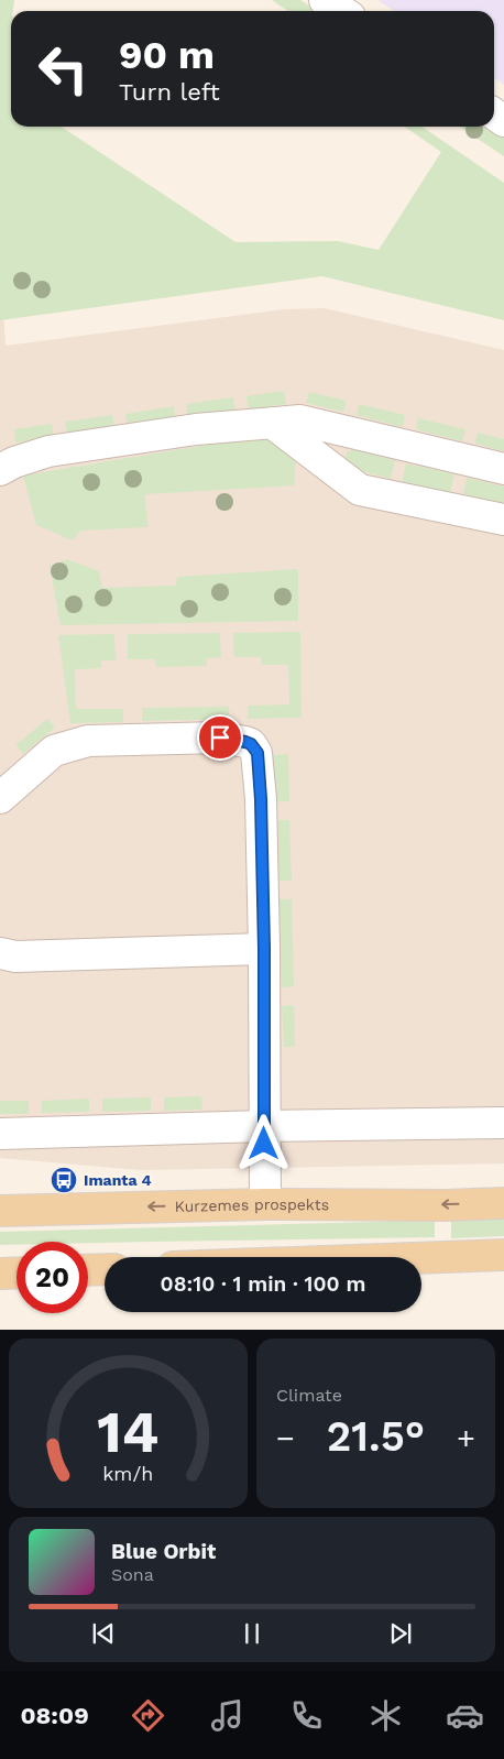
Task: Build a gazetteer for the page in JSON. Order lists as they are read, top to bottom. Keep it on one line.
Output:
{"streets":{"main road":["Kurzemes prospekts"]},"one_way":["Kurzemes prospekts"],"places":{"bus stop":["Imanta 4"]},"page":{"turn":["90 m","Turn left"],"limit":"20","trip":"08:10 · 1 min · 100 m","tile":"Climate","heat":["−","21.5°","+"],"song":["Blue Orbit","Sona"],"tabs":"08:09","gauge":["14","km/h"]}}
